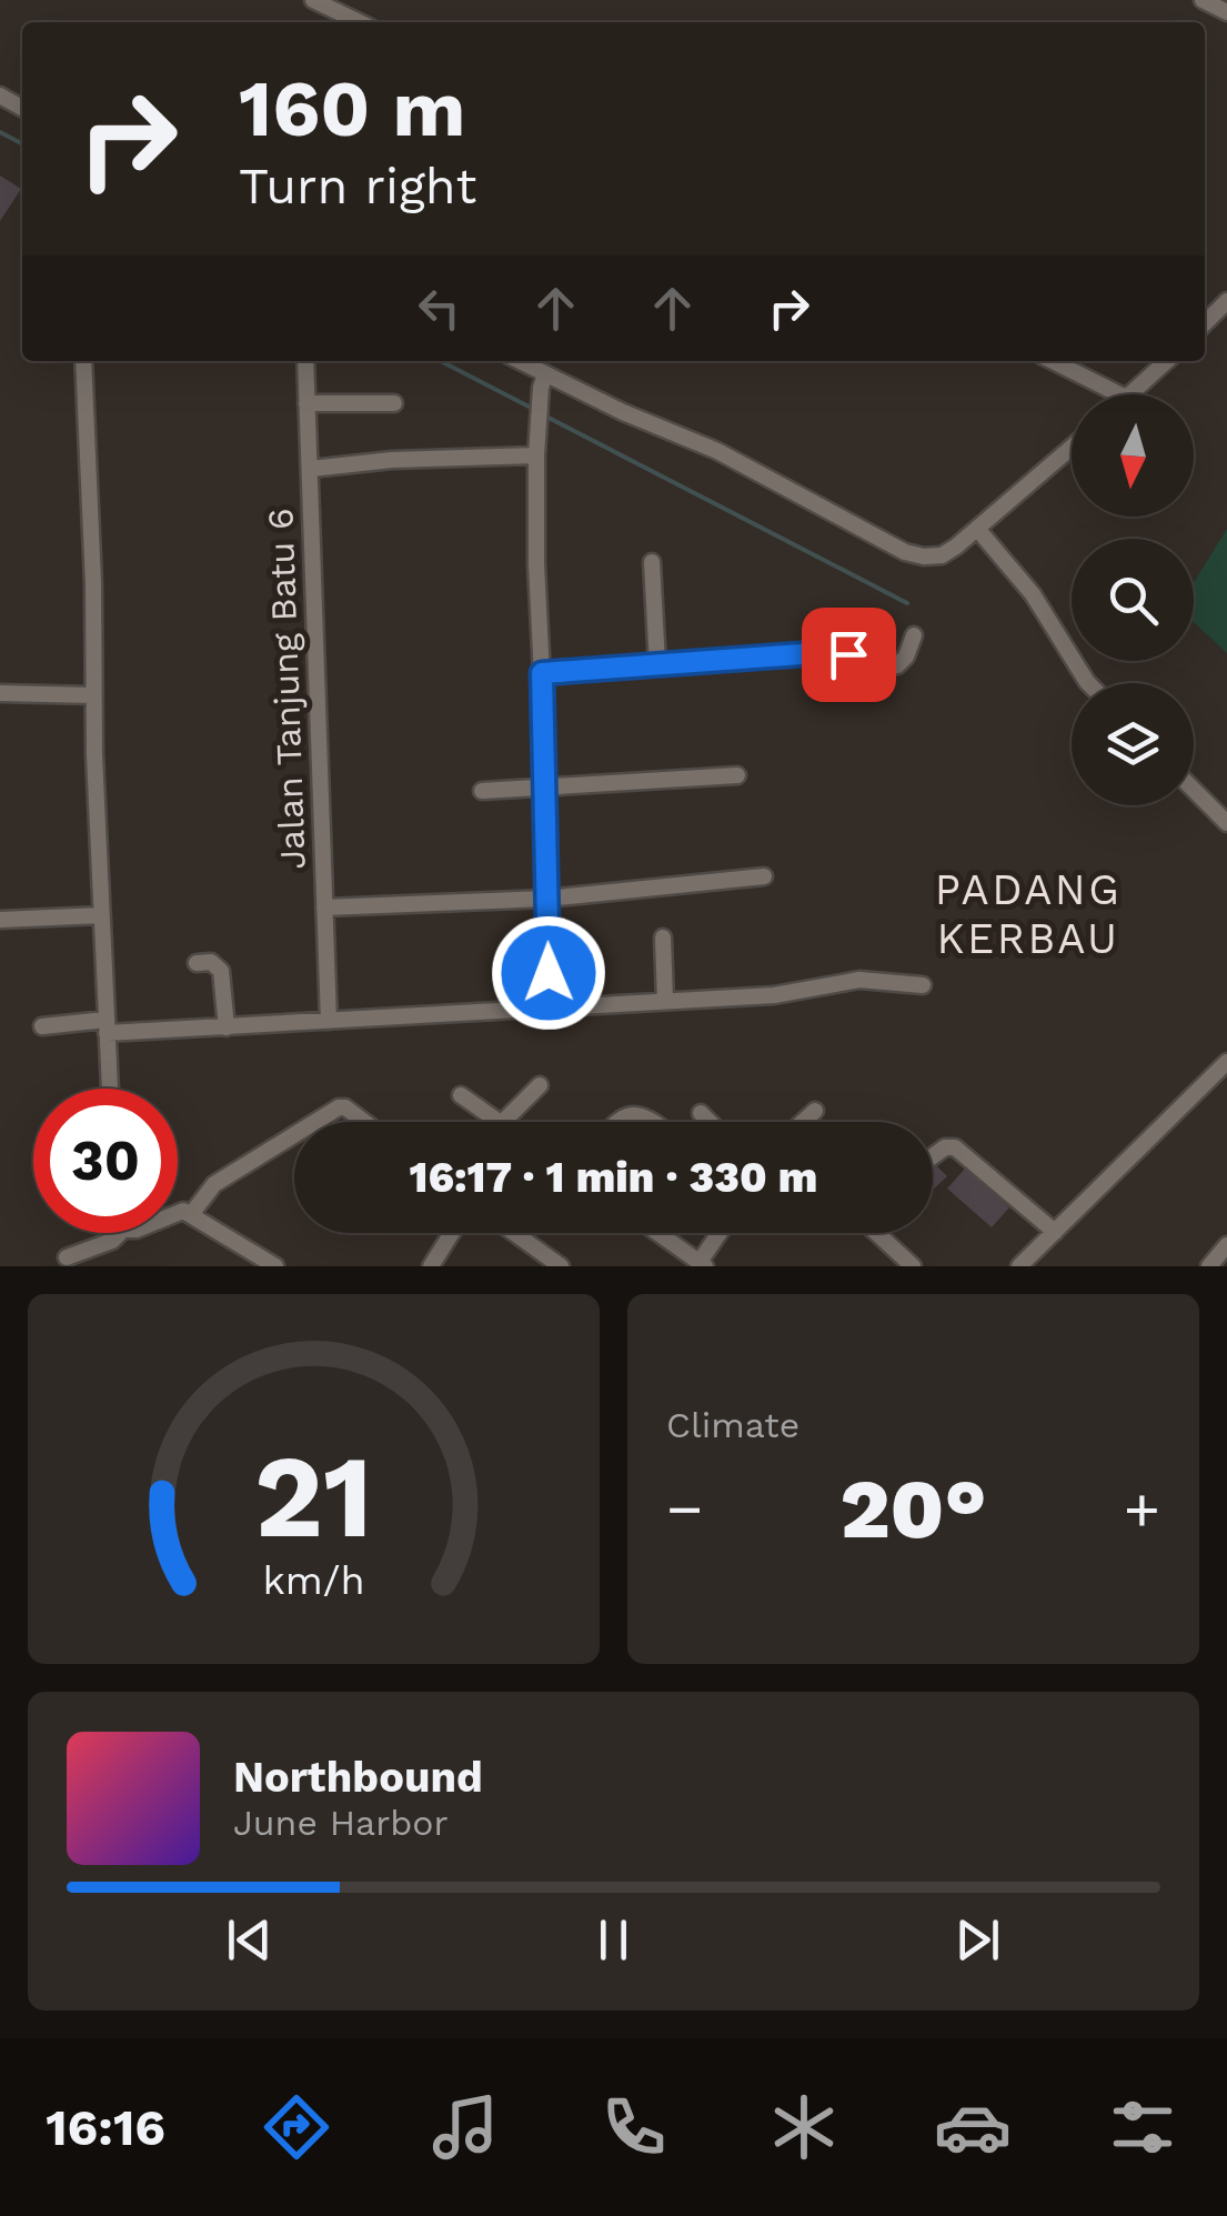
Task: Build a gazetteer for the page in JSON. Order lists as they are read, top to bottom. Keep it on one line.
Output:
{"streets":{"street":["Jalan Tanjung Batu 6"]},"districts":["PADANG KERBAU"],"north":"bottom","page":{"turn":["160 m","Turn right"],"limit":"30","trip":"16:17 · 1 min · 330 m","tile":"Climate","heat":["−","20°","+"],"song":["Northbound","June Harbor"],"tabs":"16:16","gauge":["21","km/h"]}}
